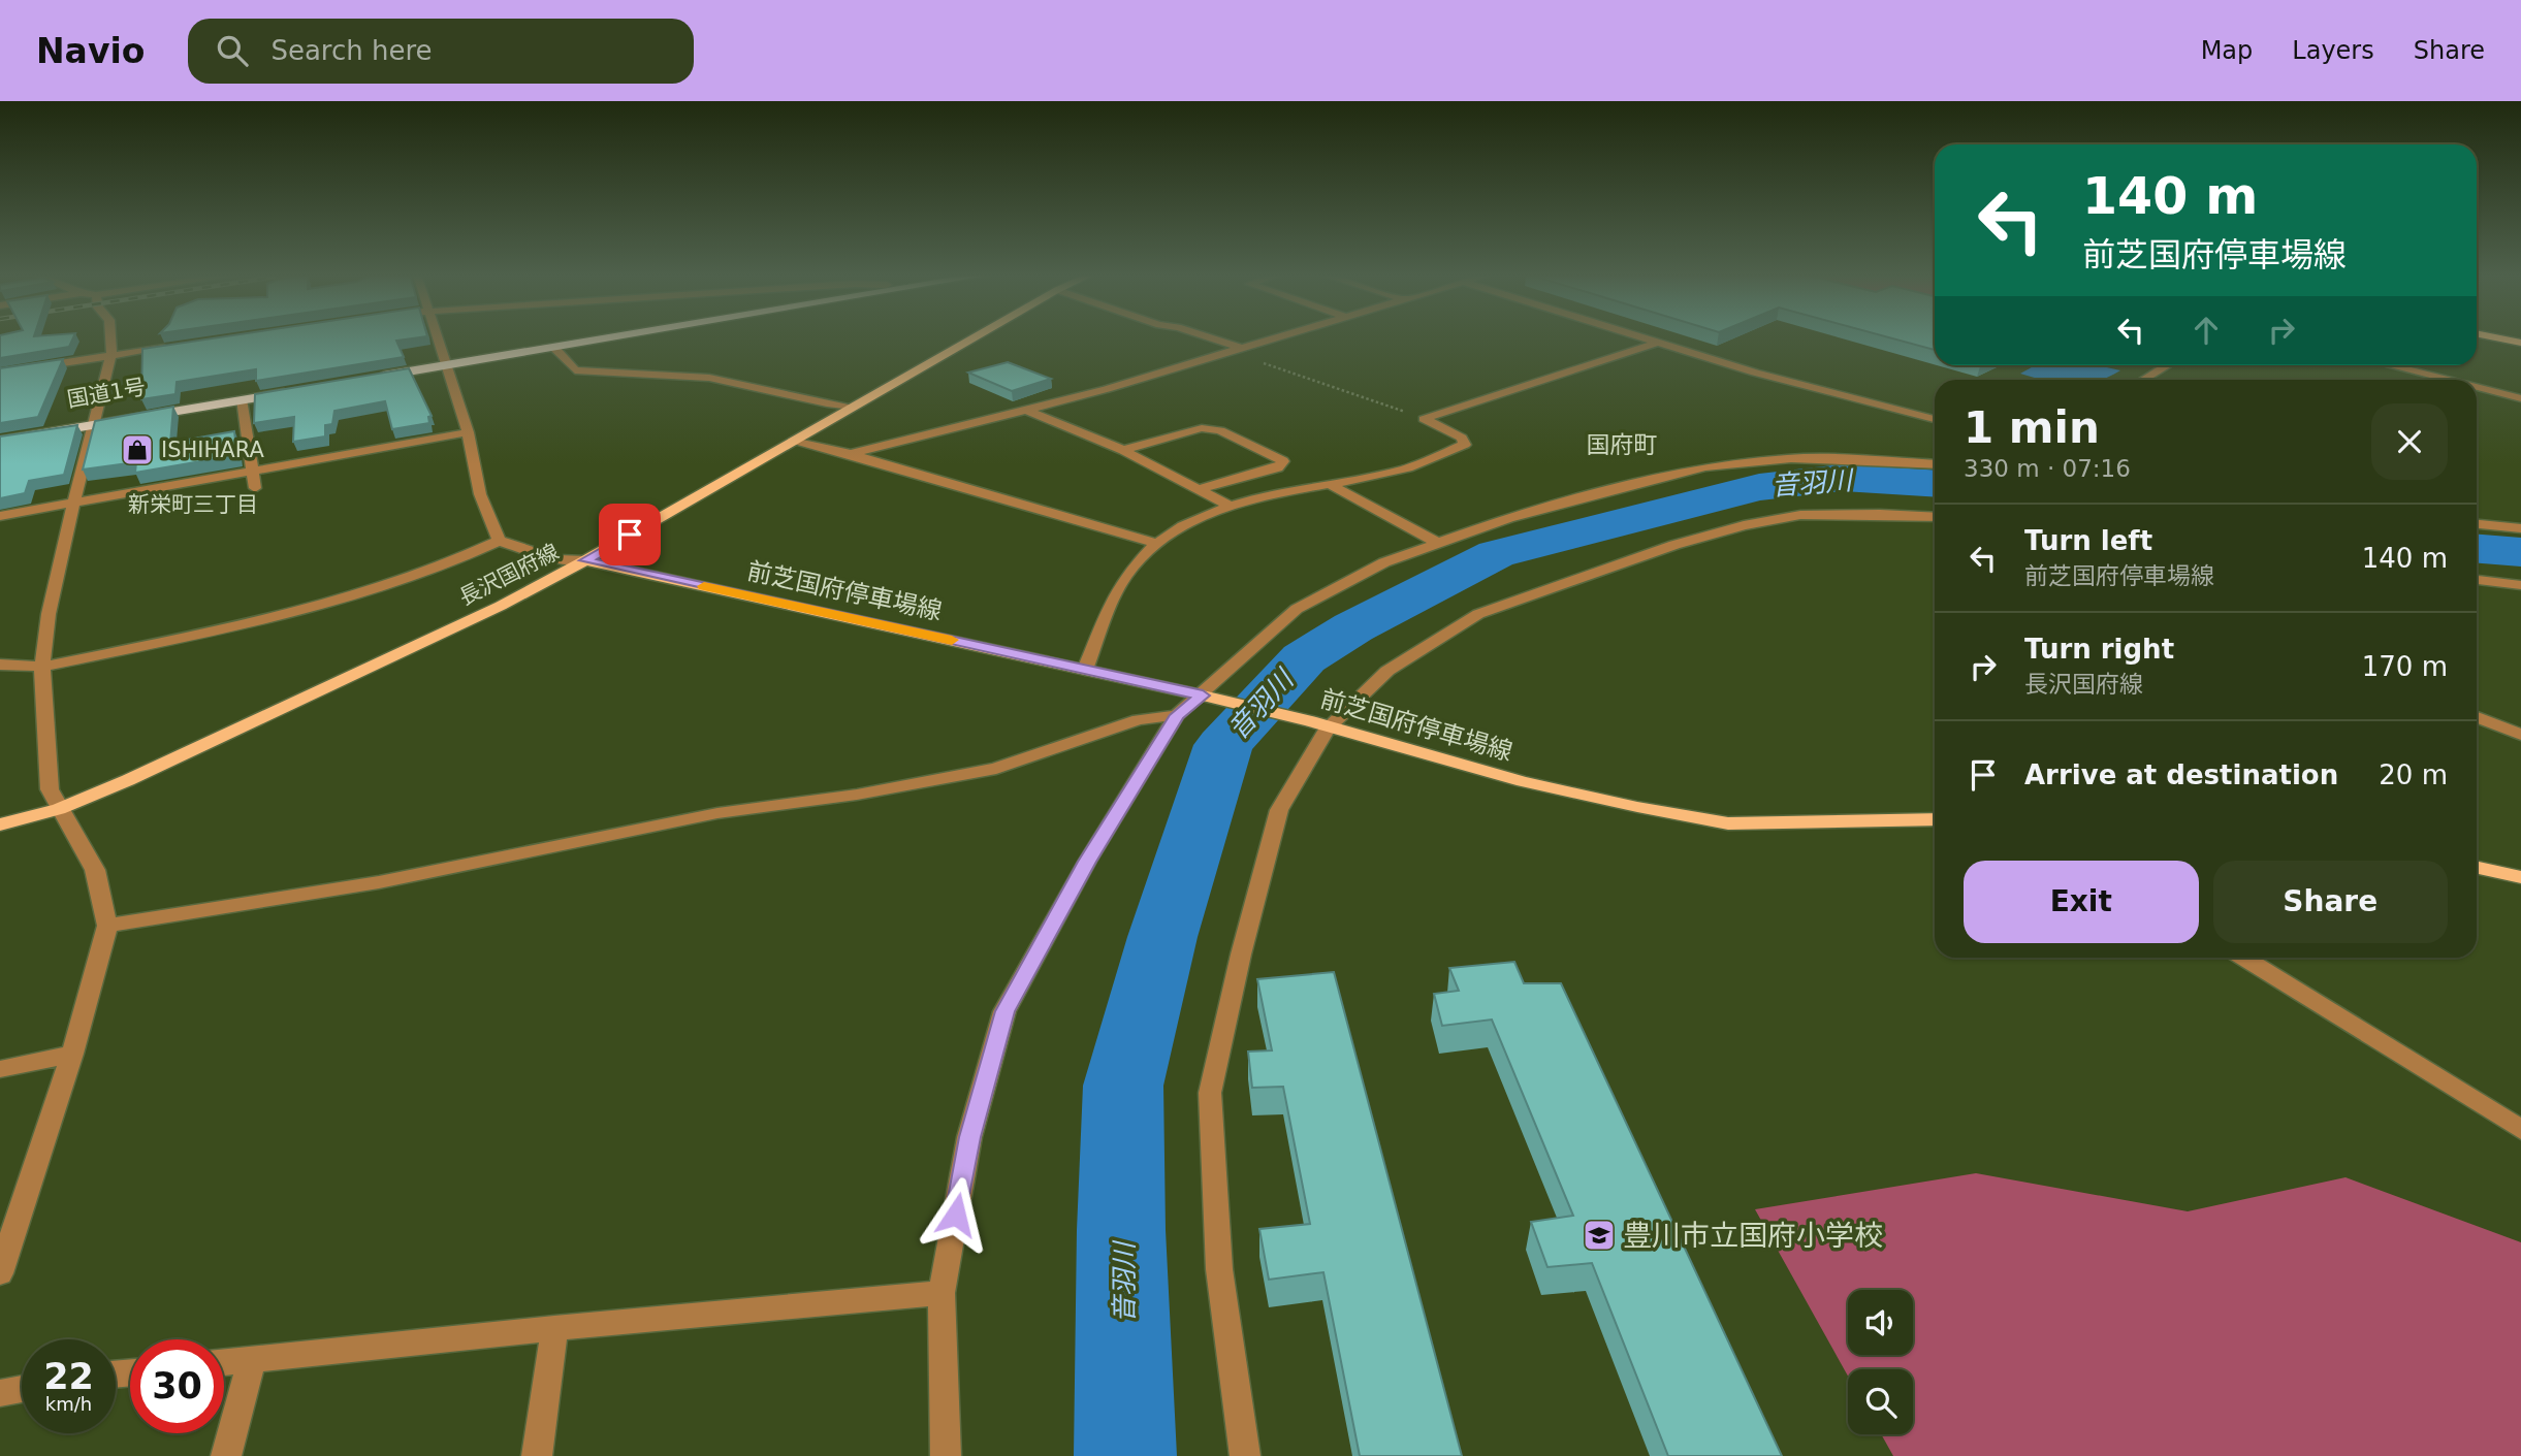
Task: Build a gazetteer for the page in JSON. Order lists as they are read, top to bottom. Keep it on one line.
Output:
{"streets":{"highway":["国道1号"],"main road":["長沢国府線","前芝国府停車場線"]},"crossings":[["長沢国府線","前芝国府停車場線"]],"districts":["国府町","新栄町三丁目"],"water":["音羽川"],"places":{"shop":["ISHIHARA"],"school or university":["豊川市立国府小学校"]},"page":{"header":"Navio","search":"Search here","nav":["Map","Layers","Share"],"turn":["140 m","前芝国府停車場線"],"heading":["1 min","330 m · 07:16"],"list":[{"name":"Turn left","note":"前芝国府停車場線","value":"140 m"},{"name":"Turn right","note":"長沢国府線","value":"170 m"},{"name":"Arrive at destination","value":"20 m"}],"buttons":["Exit","Share"],"speed":"22 km/h","limit":"30"}}
